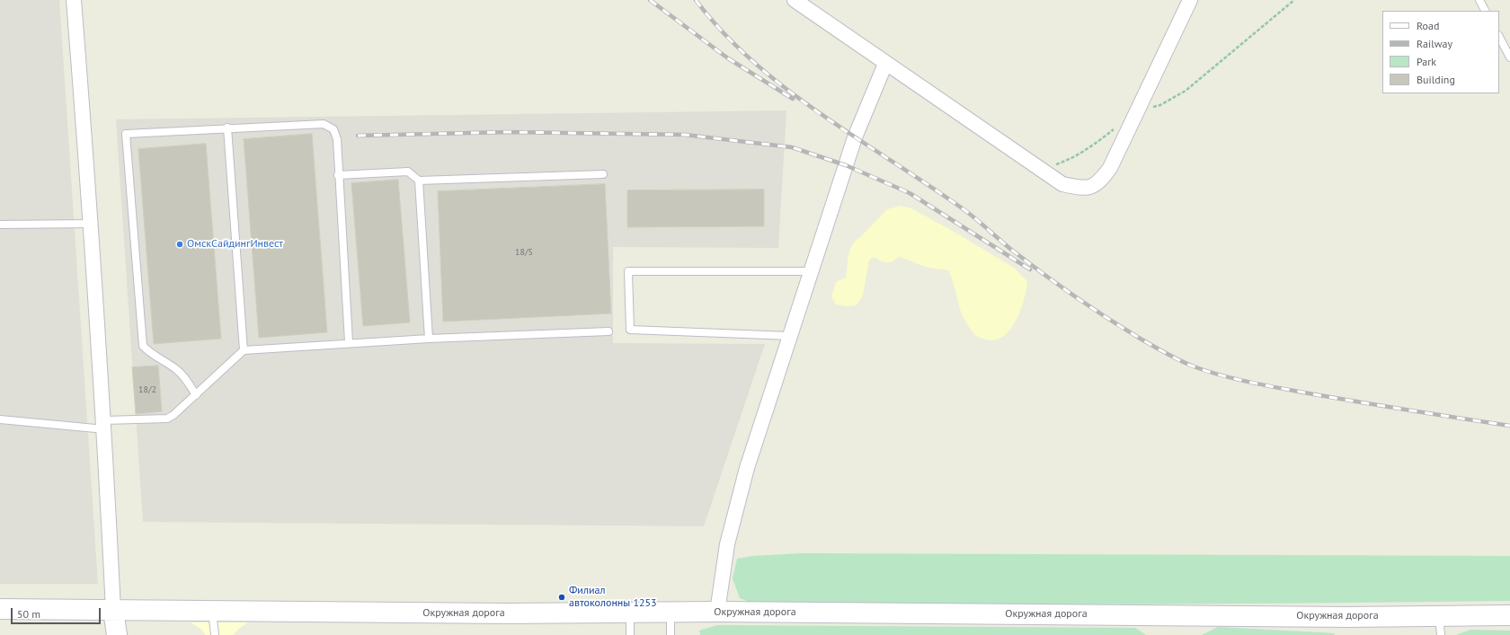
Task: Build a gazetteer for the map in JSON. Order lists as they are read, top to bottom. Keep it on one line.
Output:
{"streets":{"main road":["Окружная дорога"]},"places":["ОмскСайдингИнвест","Филиал автоколонны 1253"],"house_numbers":["18/5","18/2"],"legend":["Road","Railway","Park","Building"],"scale_bar":"50 m"}
